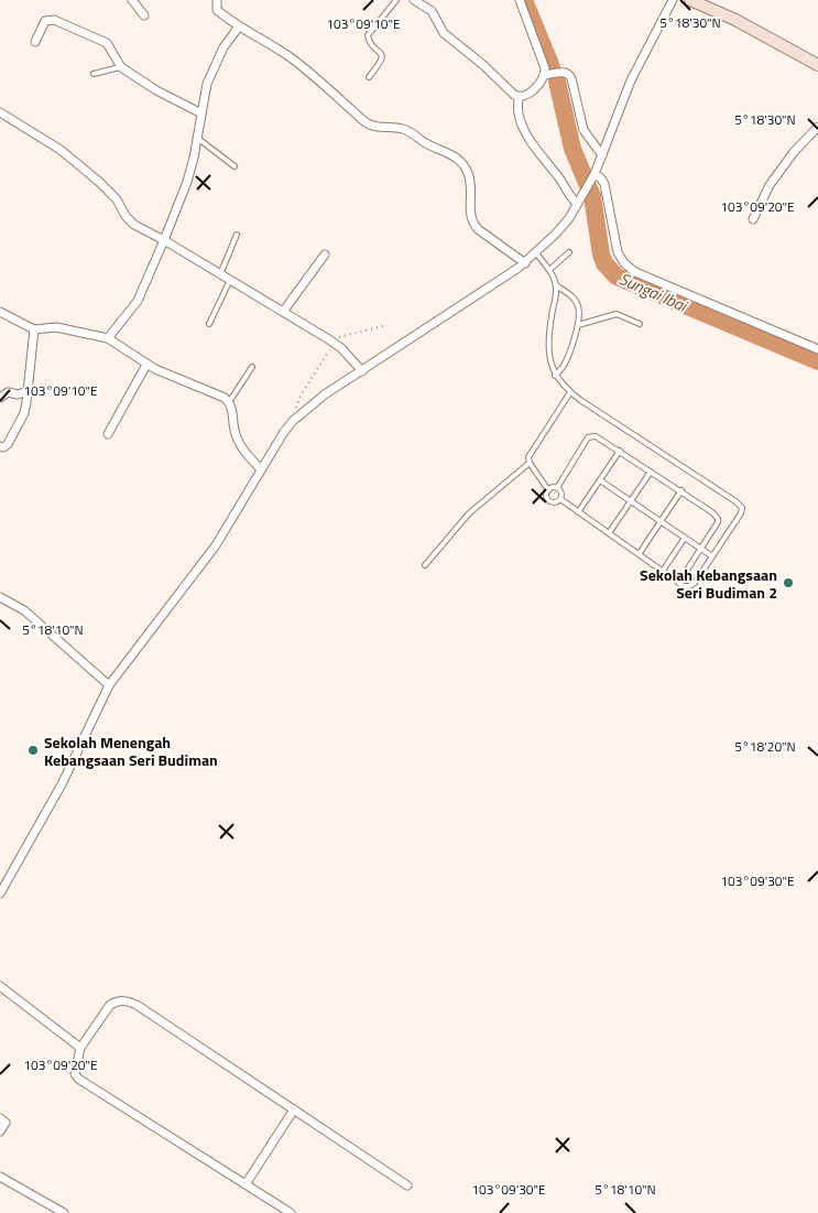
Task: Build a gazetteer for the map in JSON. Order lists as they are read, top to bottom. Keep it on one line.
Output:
{"water":["Sungai Ibai"],"places":["Sekolah Kebangsaan Seri Budiman 2","Sekolah Menengah Kebangsaan Seri Budiman"],"coordinates":["5°18'30\"N","103°09'10\"E","103°09'20\"E","5°18'10\"N","5°18'20\"N","103°09'30\"E"]}
